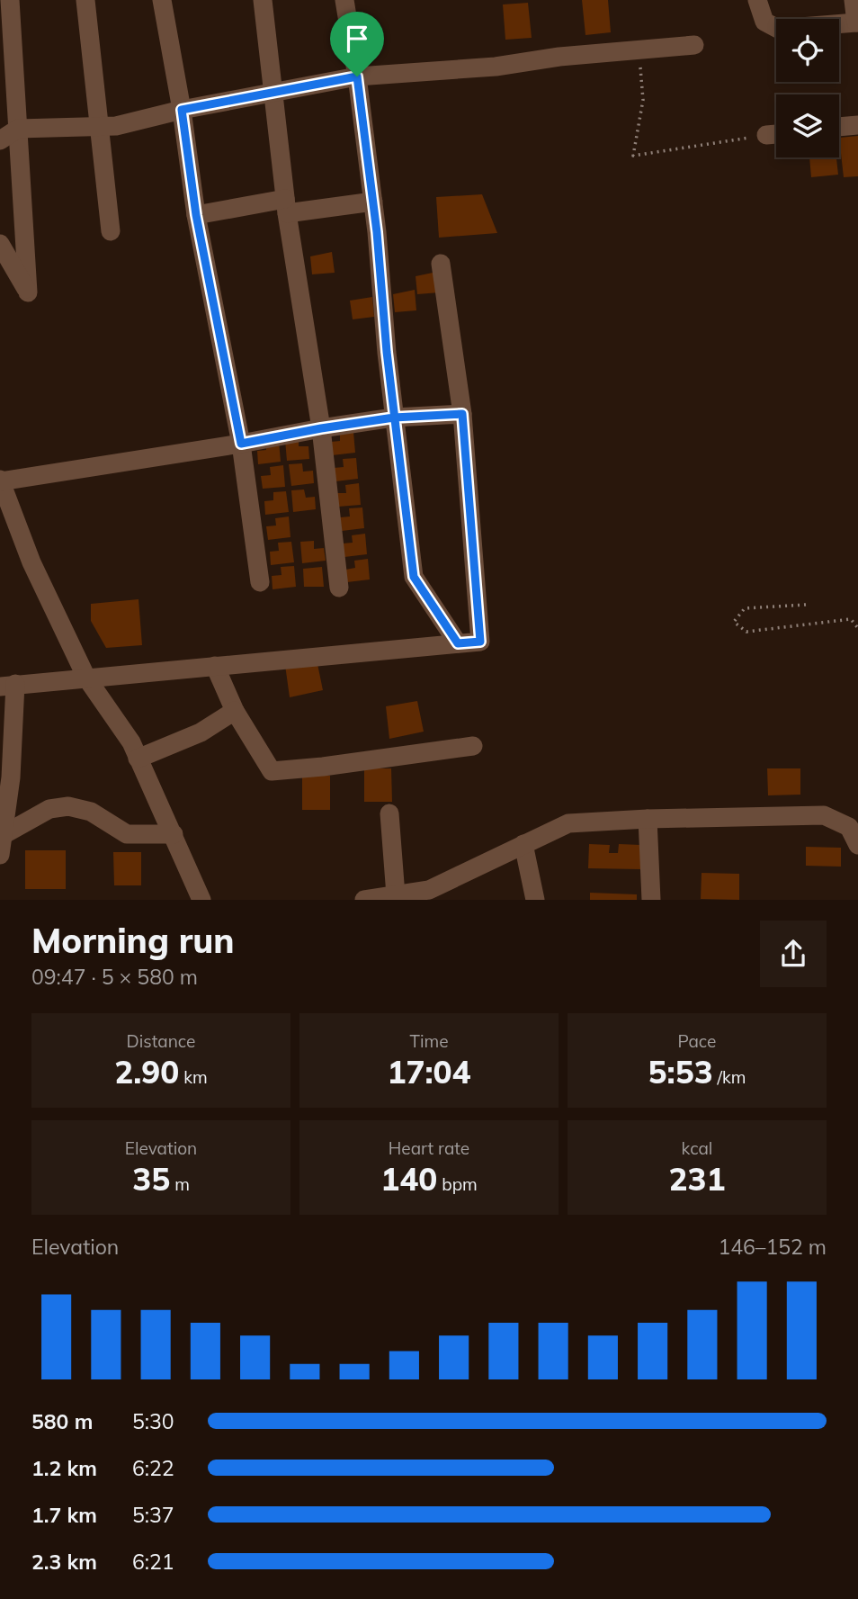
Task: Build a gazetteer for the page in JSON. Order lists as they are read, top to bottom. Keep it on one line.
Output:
{"page":{"heading":["Morning run","09:47 · 5 × 580 m"],"stats":[["Distance","2.90 km"],["Time","17:04"],["Pace","5:53 /km"],["Elevation","35 m"],["Heart rate","140 bpm"],["kcal","231"]],"chart":["Elevation","146–152 m"],"list":[{"name":"580 m","note":"5:30"},{"name":"1.2 km","note":"6:22"},{"name":"1.7 km","note":"5:37"},{"name":"2.3 km","note":"6:21"}]}}
